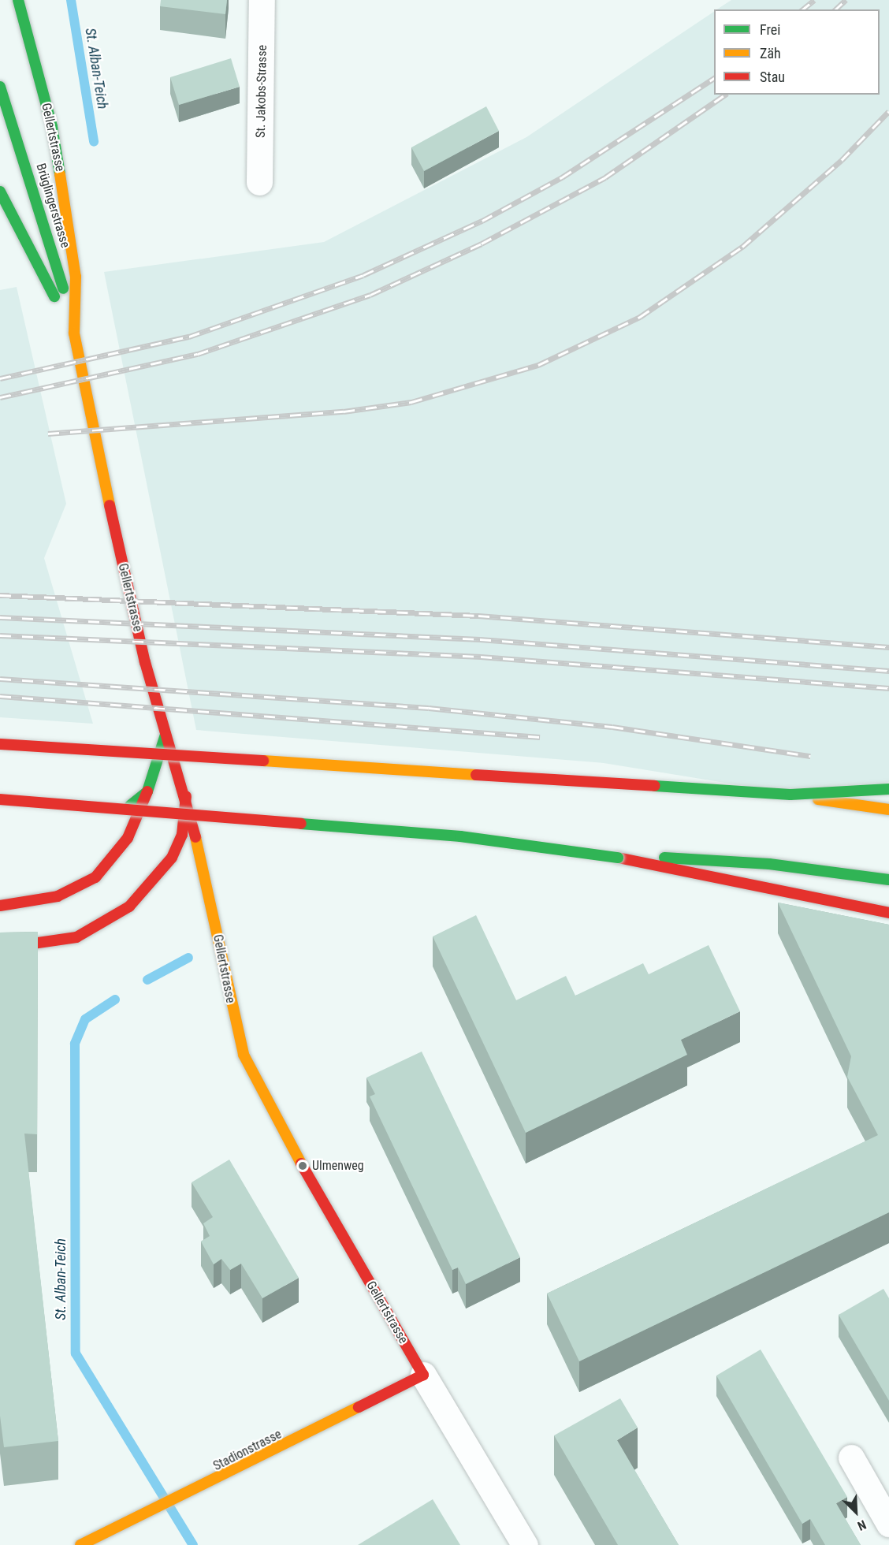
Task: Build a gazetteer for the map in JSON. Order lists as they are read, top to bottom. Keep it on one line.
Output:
{"streets":{"main road":["Gellertstrasse","Brüglingerstrasse","Stadionstrasse"],"street":["St. Jakobs-Strasse"]},"crossings":[["Gellertstrasse","Brüglingerstrasse"],["Gellertstrasse","Stadionstrasse"]],"water":["St. Alban-Teich"],"places":["Ulmenweg"],"legend":["Frei","Zäh","Stau"],"north":"bottom right"}
